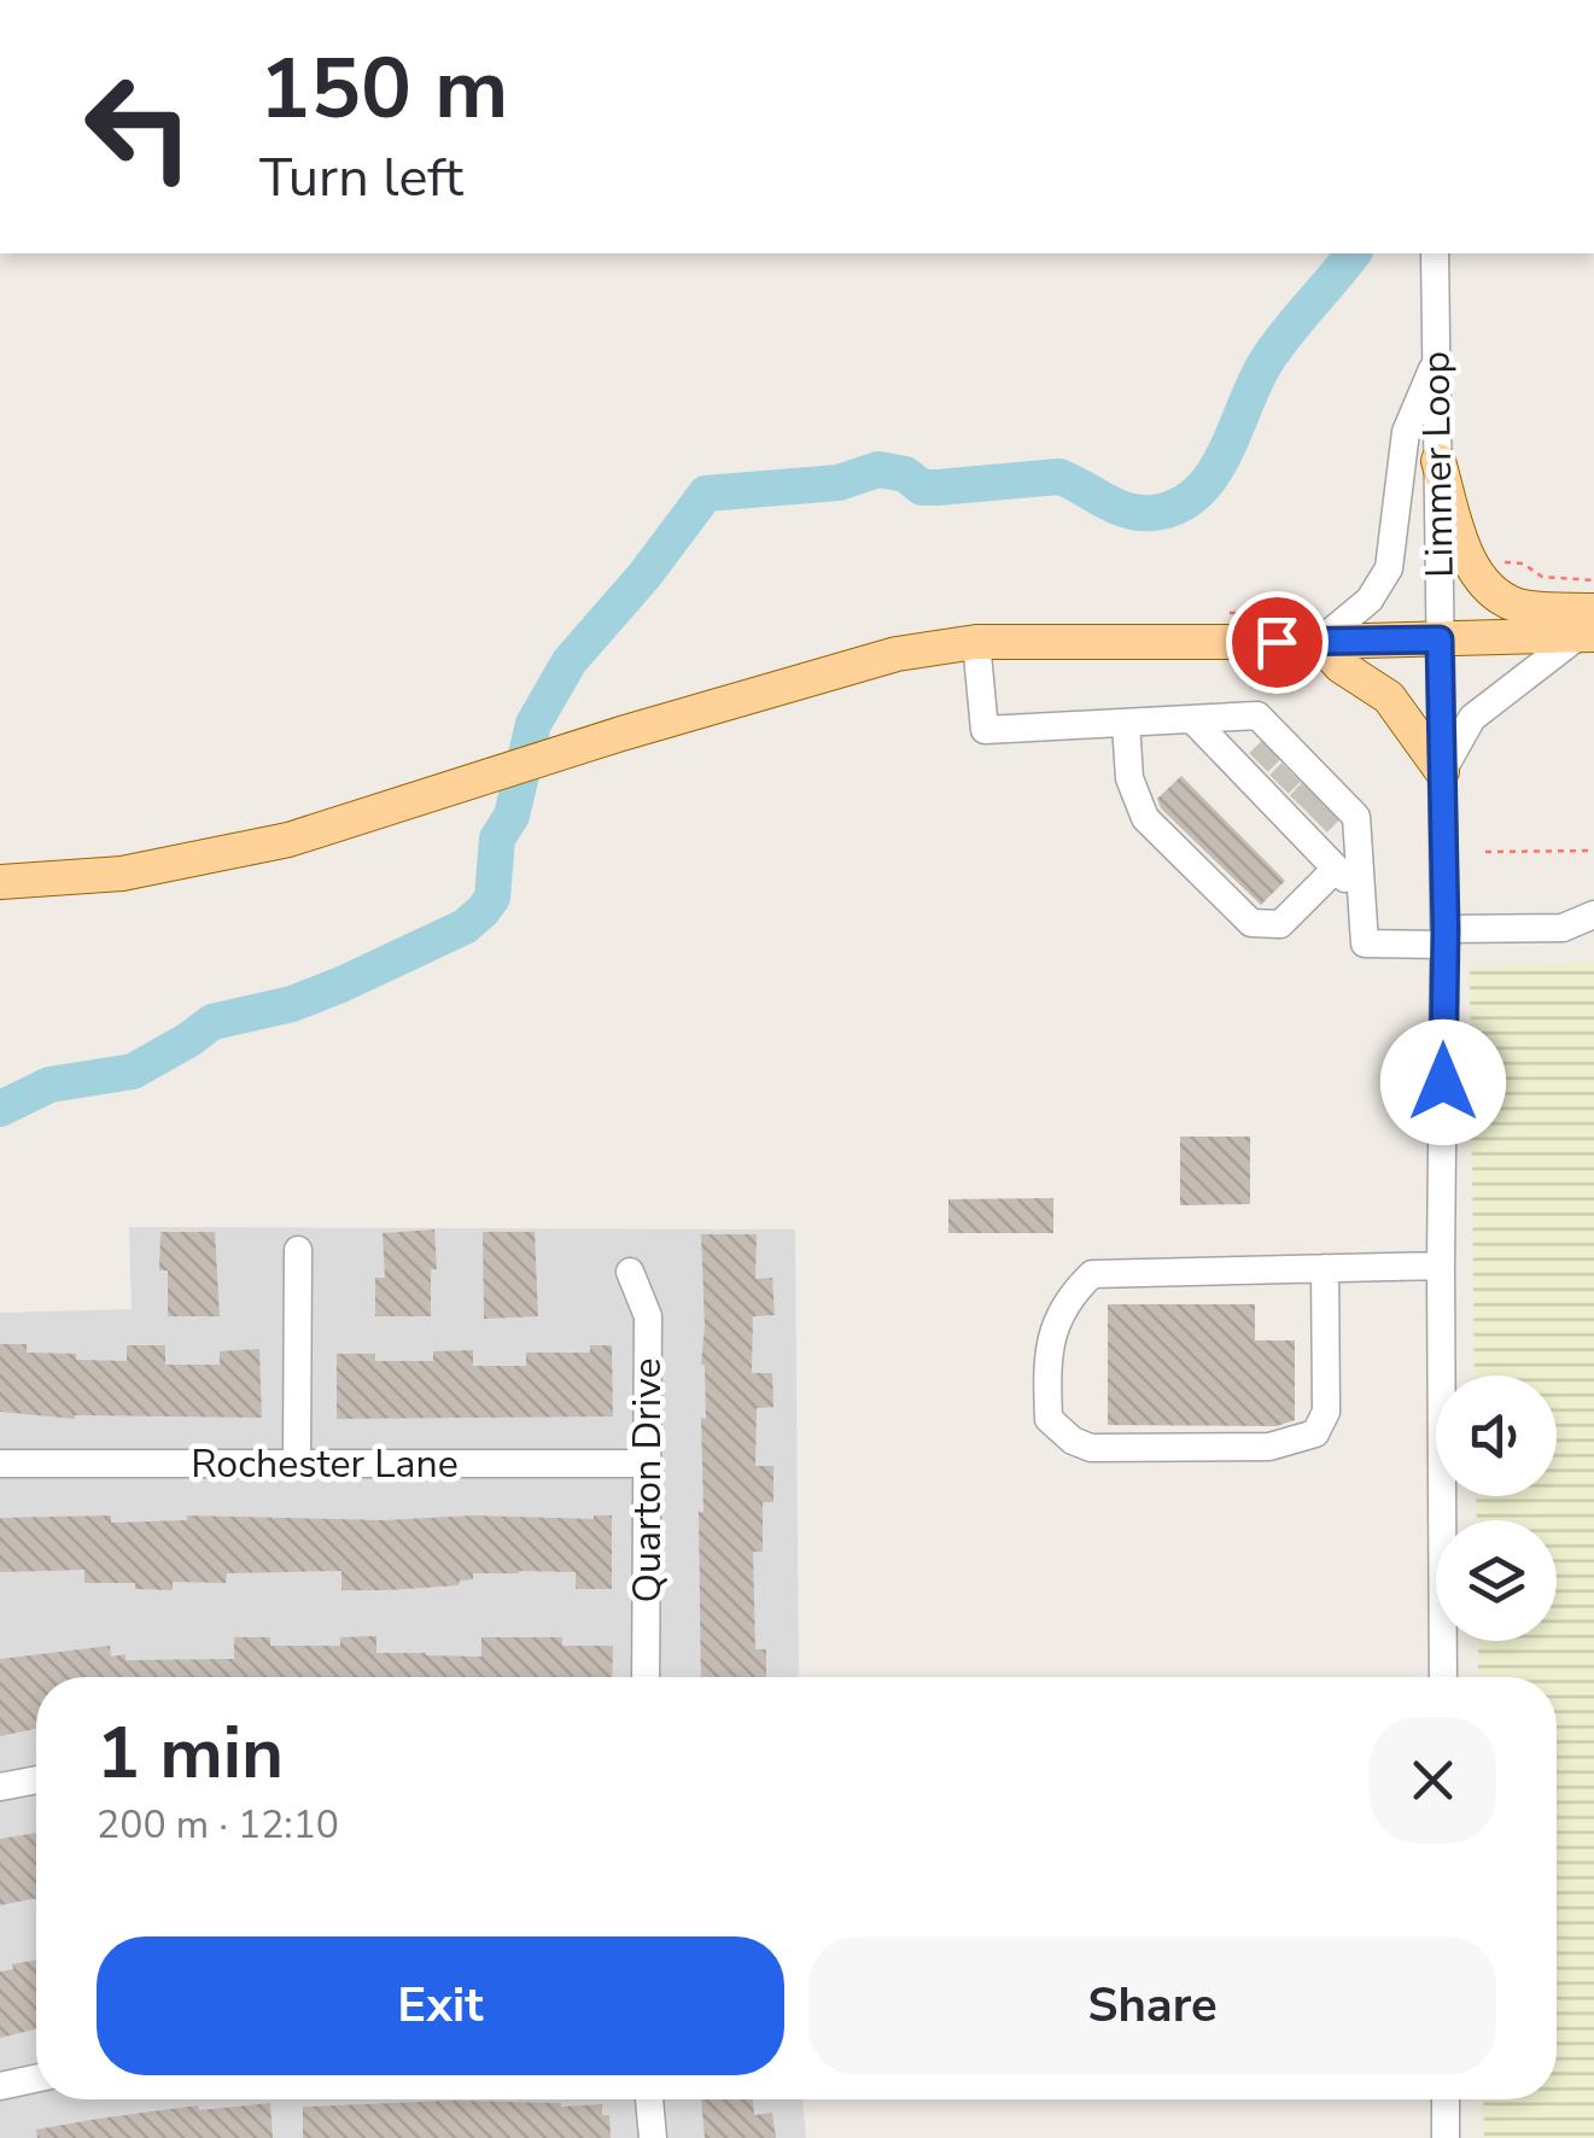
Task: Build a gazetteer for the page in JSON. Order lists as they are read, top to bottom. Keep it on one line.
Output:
{"streets":{"street":["Limmer Loop","Rochester Lane","Quarton Drive"]},"crossings":[["Rochester Lane","Quarton Drive"]],"page":{"turn":["150 m","Turn left"],"heading":["1 min","200 m · 12:10"],"buttons":["Exit","Share"]}}
